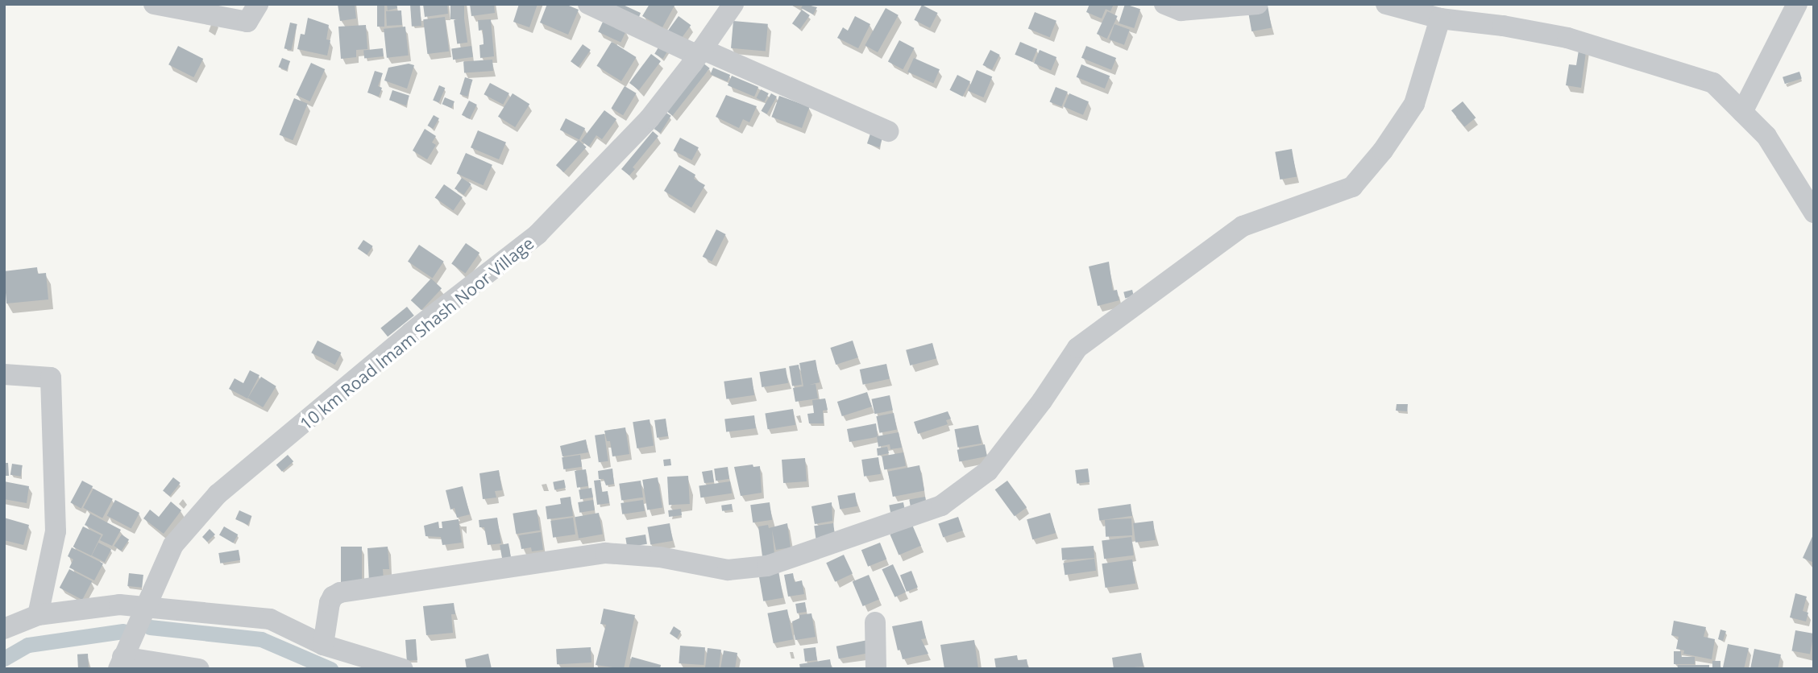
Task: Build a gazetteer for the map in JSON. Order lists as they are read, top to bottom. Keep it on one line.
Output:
{"streets":{"street":["10 km Road Imam Shash Noor Village"]}}
